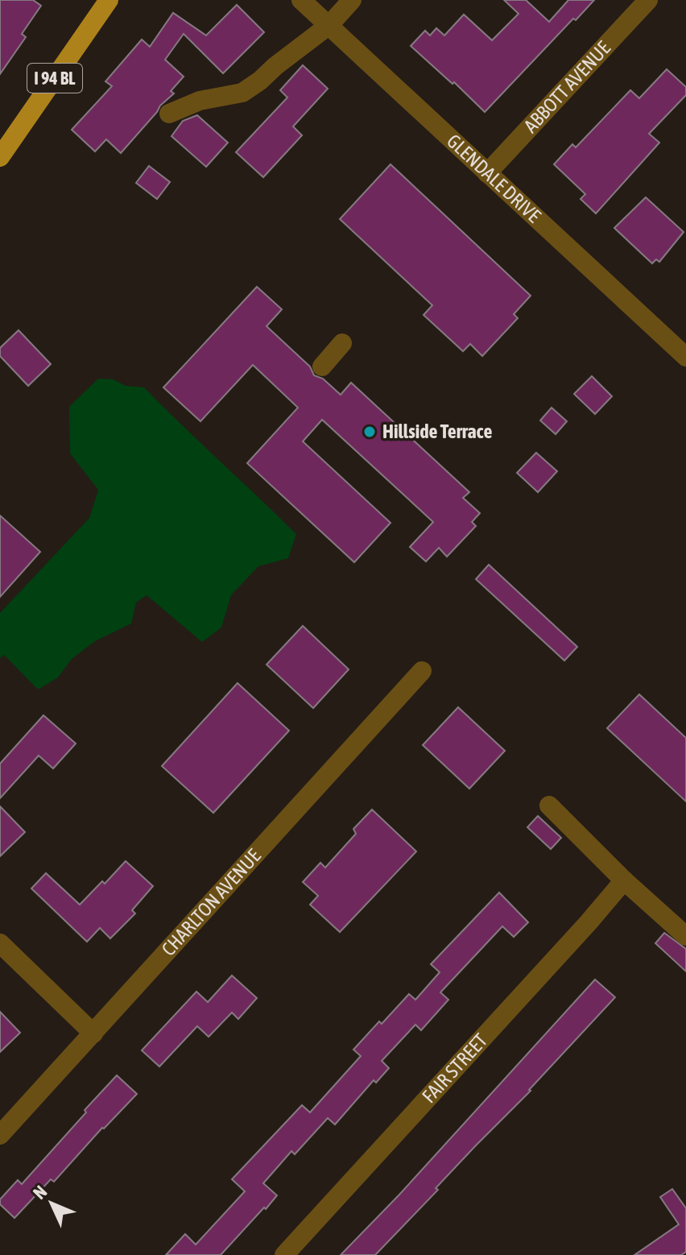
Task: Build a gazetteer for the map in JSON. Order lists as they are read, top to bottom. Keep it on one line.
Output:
{"streets":{"main road":["I 94 BL"],"street":["ABBOTT AVENUE","GLENDALE DRIVE","CHARLTON AVENUE","FAIR STREET"]},"crossings":[["ABBOTT AVENUE","GLENDALE DRIVE"]],"places":["Hillside Terrace"],"north":"top left"}
